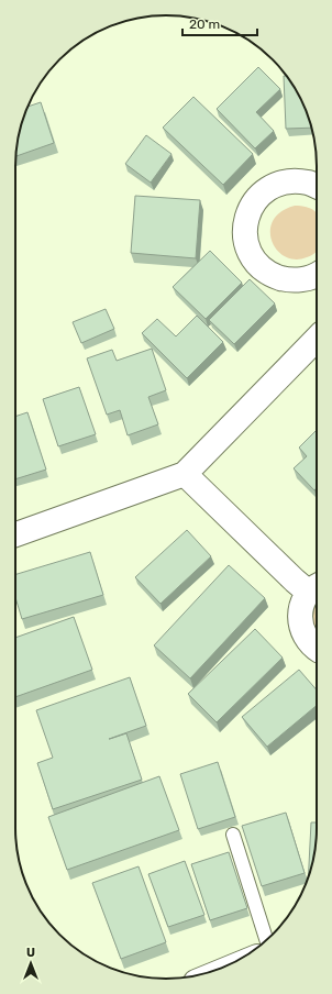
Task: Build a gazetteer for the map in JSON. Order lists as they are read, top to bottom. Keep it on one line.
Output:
{"scale_bar":"20 m","north":"top"}
